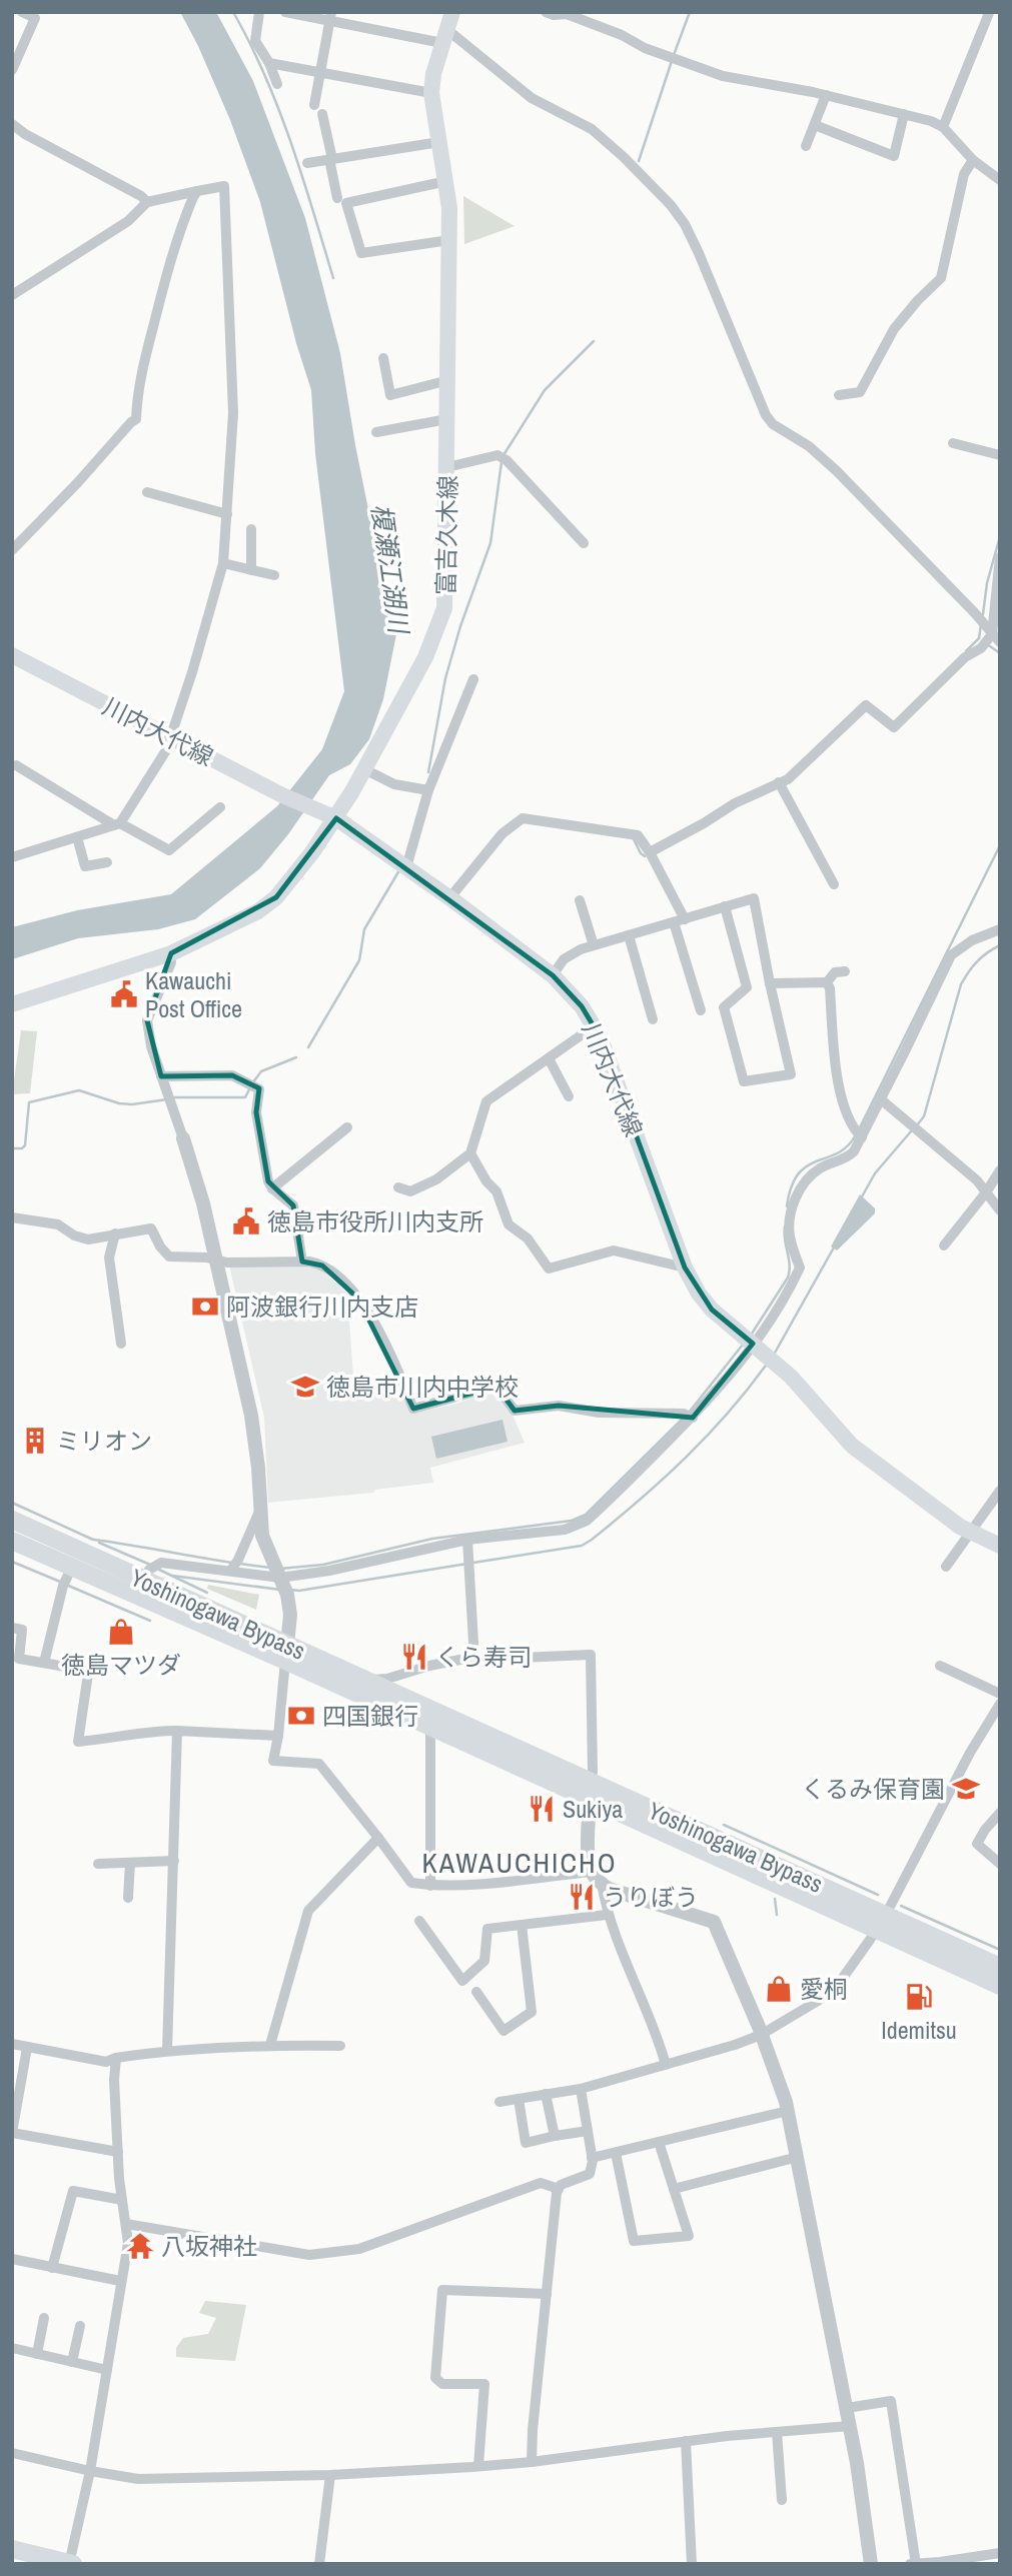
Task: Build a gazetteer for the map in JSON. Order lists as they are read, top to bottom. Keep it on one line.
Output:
{"streets":{"main road":["富吉久木線","川内大代線","Yoshinogawa Bypass"]},"crossings":[["富吉久木線","川内大代線"]],"districts":["KAWAUCHICHO"],"water":["榎瀬江湖川"],"places":{"public building":["Kawauchi Post Office","徳島市役所川内支所"],"bank":["阿波銀行川内支店","四国銀行"],"school or university":["徳島市川内中学校","くるみ保育園"],"building":["ミリオン"],"shop":["徳島マツダ","愛桐"],"restaurant":["くら寿司","Sukiya","うりぼう"],"fuel station":["Idemitsu"],"temple":["八坂神社"]}}
